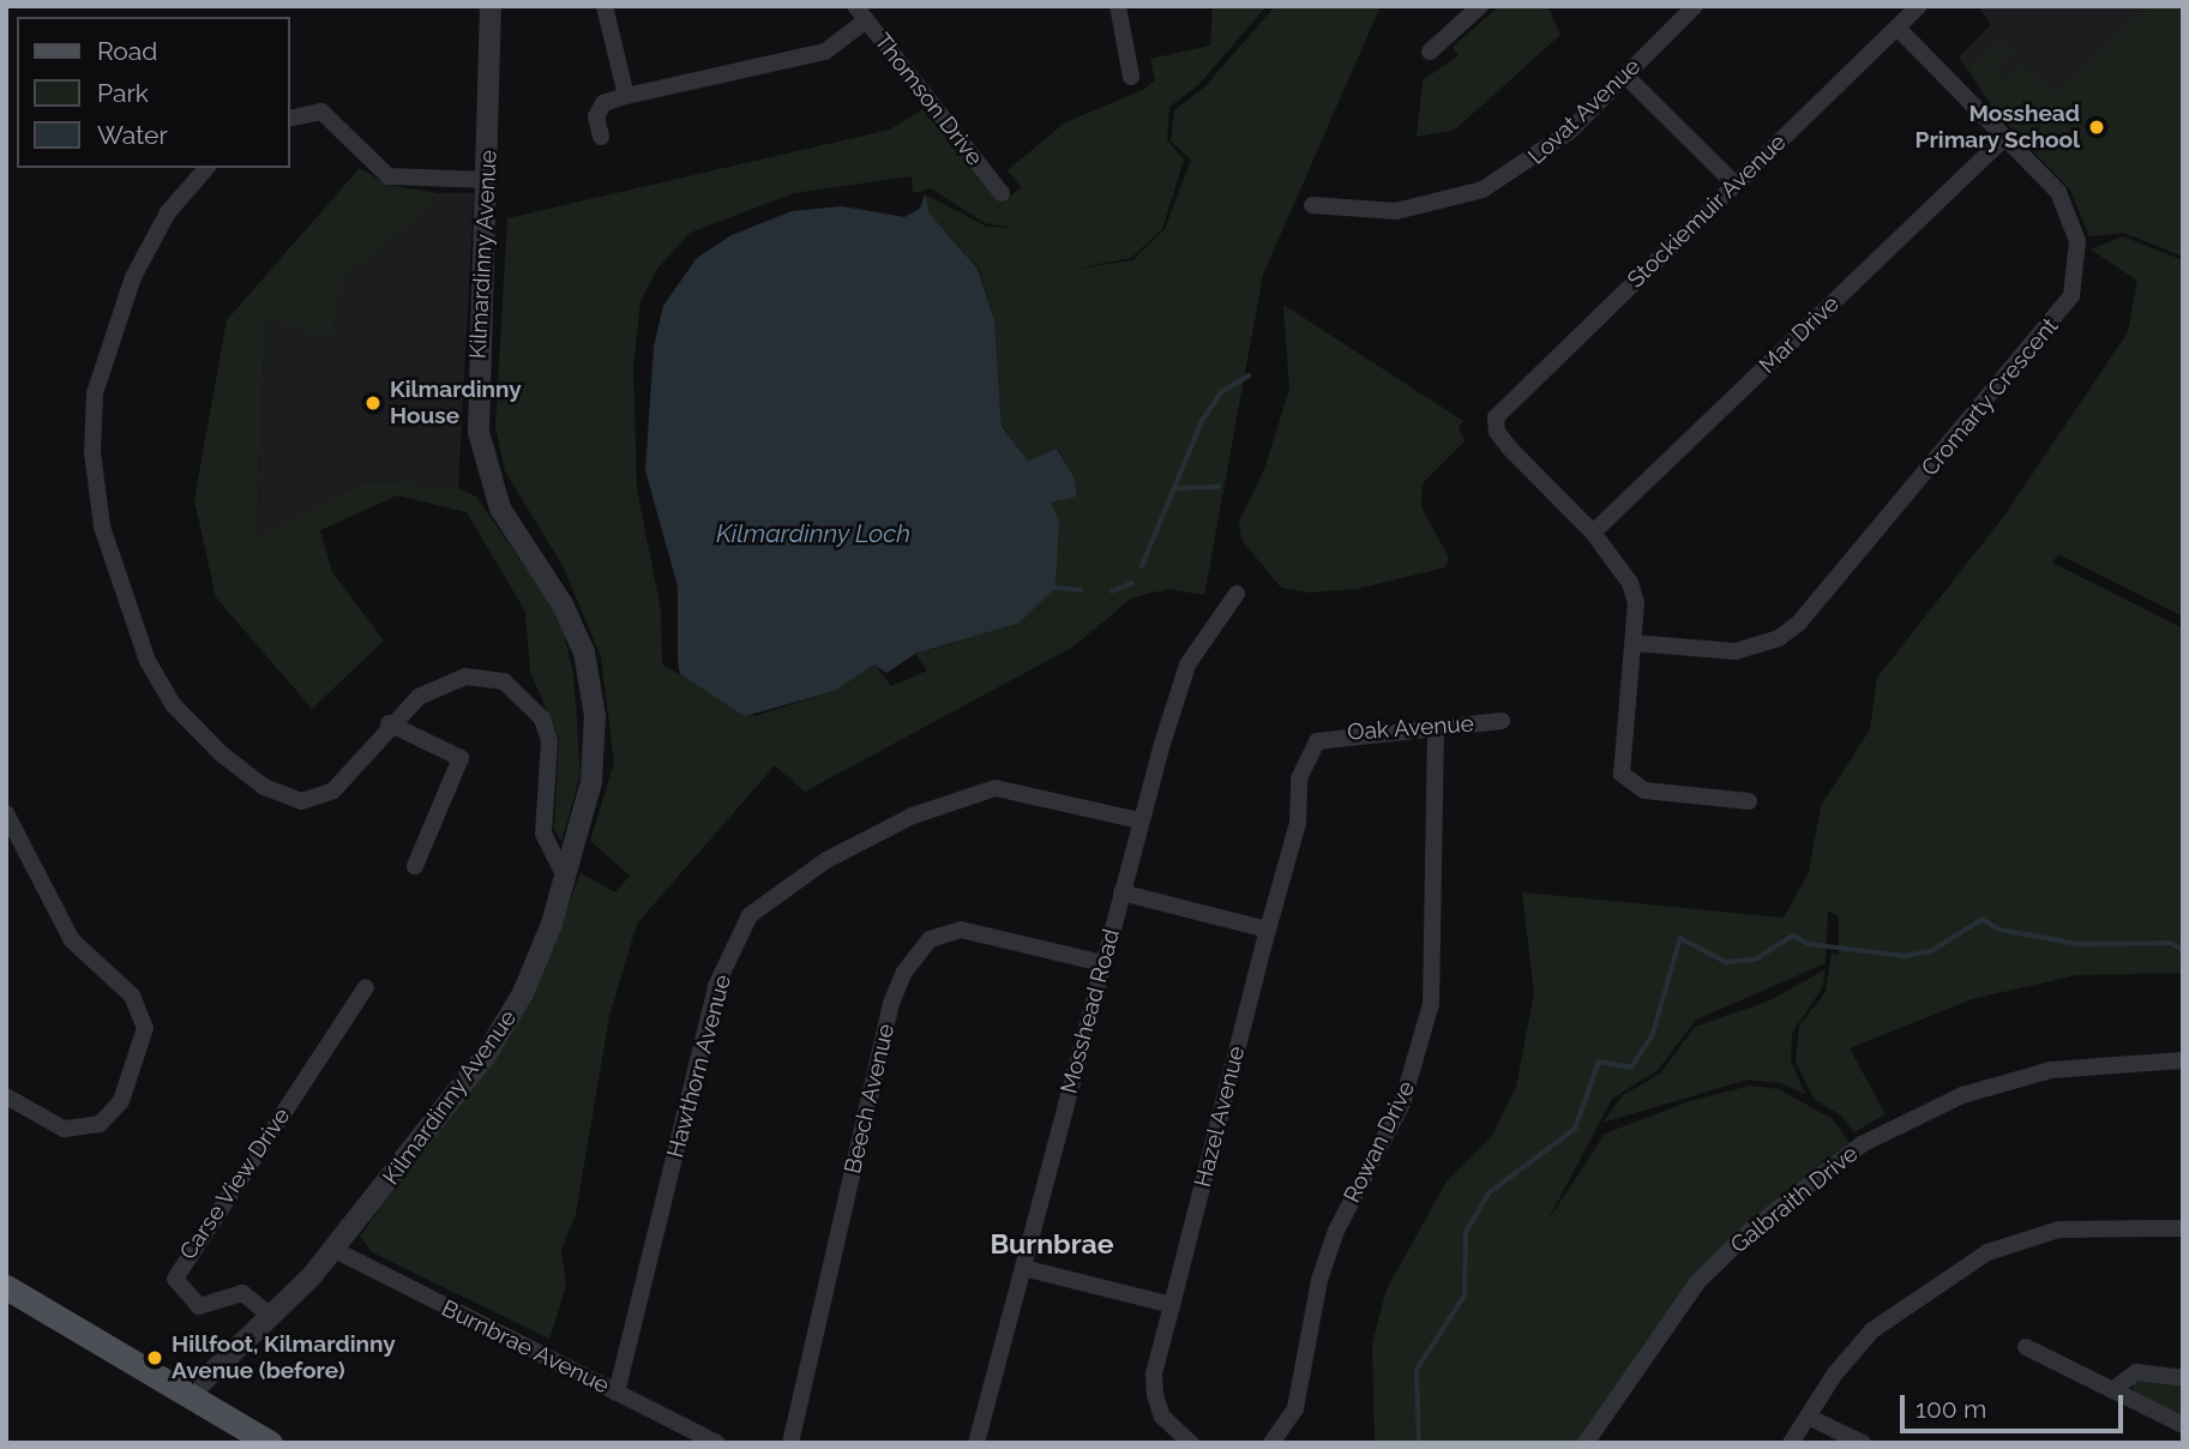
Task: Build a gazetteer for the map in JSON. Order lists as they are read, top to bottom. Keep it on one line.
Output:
{"streets":{"street":["Thomson Drive","Lovat Avenue","Stockiemuir Avenue","Kilmardinny Avenue","Mar Drive","Cromarty Crescent","Oak Avenue","Mosshead Road","Hawthorn Avenue","Beech Avenue","Hazel Avenue","Rowan Drive","Carse View Drive","Galbraith Drive","Burnbrae Avenue"]},"crossings":[["Stockiemuir Avenue","Mar Drive"],["Stockiemuir Avenue","Cromarty Crescent"],["Kilmardinny Avenue","Carse View Drive"],["Kilmardinny Avenue","Burnbrae Avenue"],["Mar Drive","Cromarty Crescent"],["Oak Avenue","Hazel Avenue"],["Oak Avenue","Rowan Drive"],["Mosshead Road","Hawthorn Avenue"],["Mosshead Road","Beech Avenue"],["Hawthorn Avenue","Burnbrae Avenue"]],"districts":["Burnbrae"],"water":["Kilmardinny Loch"],"places":["Mosshead Primary School","Kilmardinny House","Hillfoot, Kilmardinny Avenue (before)"],"legend":["Road","Park","Water"],"scale_bar":"100 m"}
